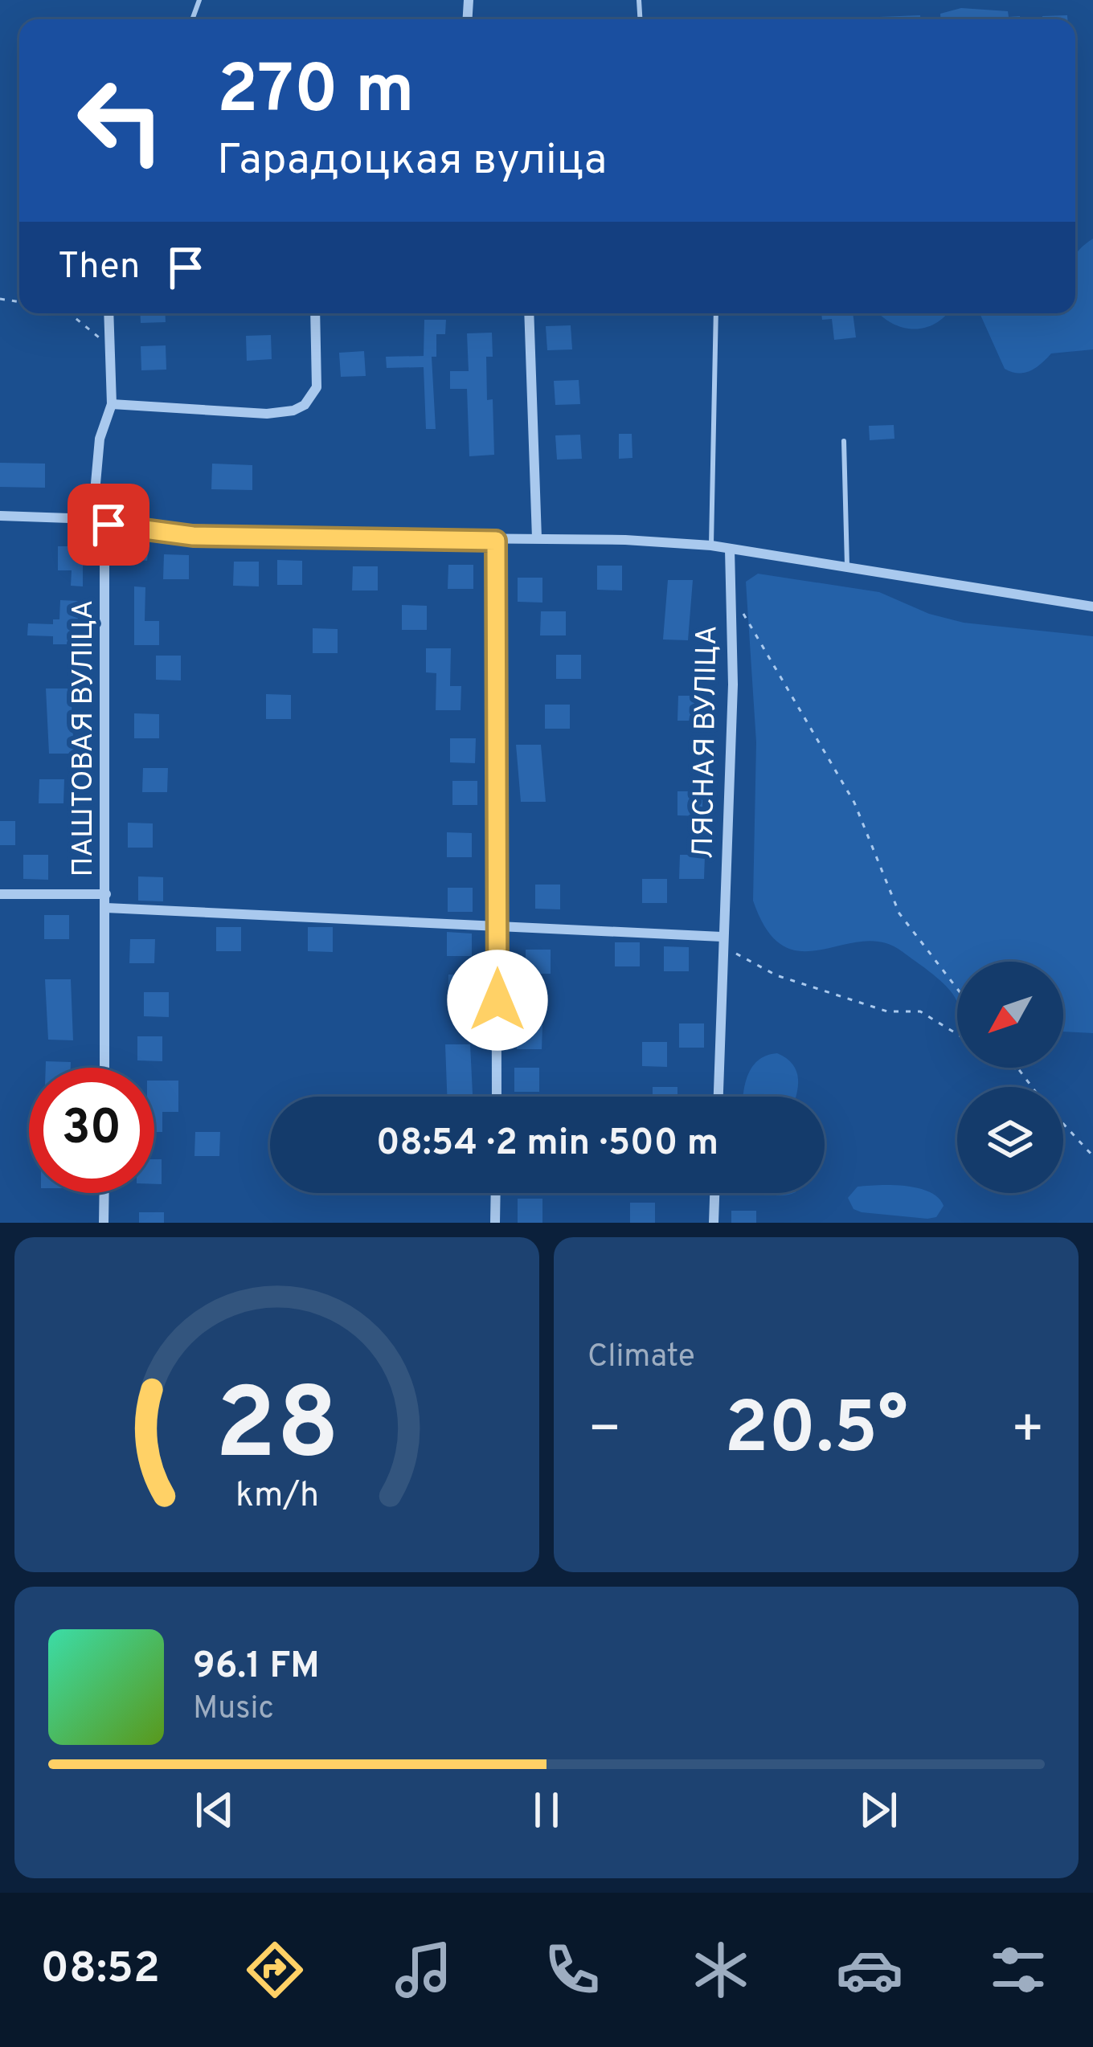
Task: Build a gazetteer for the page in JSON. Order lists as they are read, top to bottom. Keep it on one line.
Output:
{"streets":{"street":["ПАШТОВАЯ ВУЛІЦА","ЛЯСНАЯ ВУЛІЦА"]},"north":"bottom left","page":{"turn":["270 m","Гарадоцкая вуліца"],"then":"Then","limit":"30","trip":"08:54 · 2 min · 500 m","tile":"Climate","heat":["−","20.5°","+"],"song":["96.1 FM","Music"],"tabs":"08:52","gauge":["28","km/h"]}}
